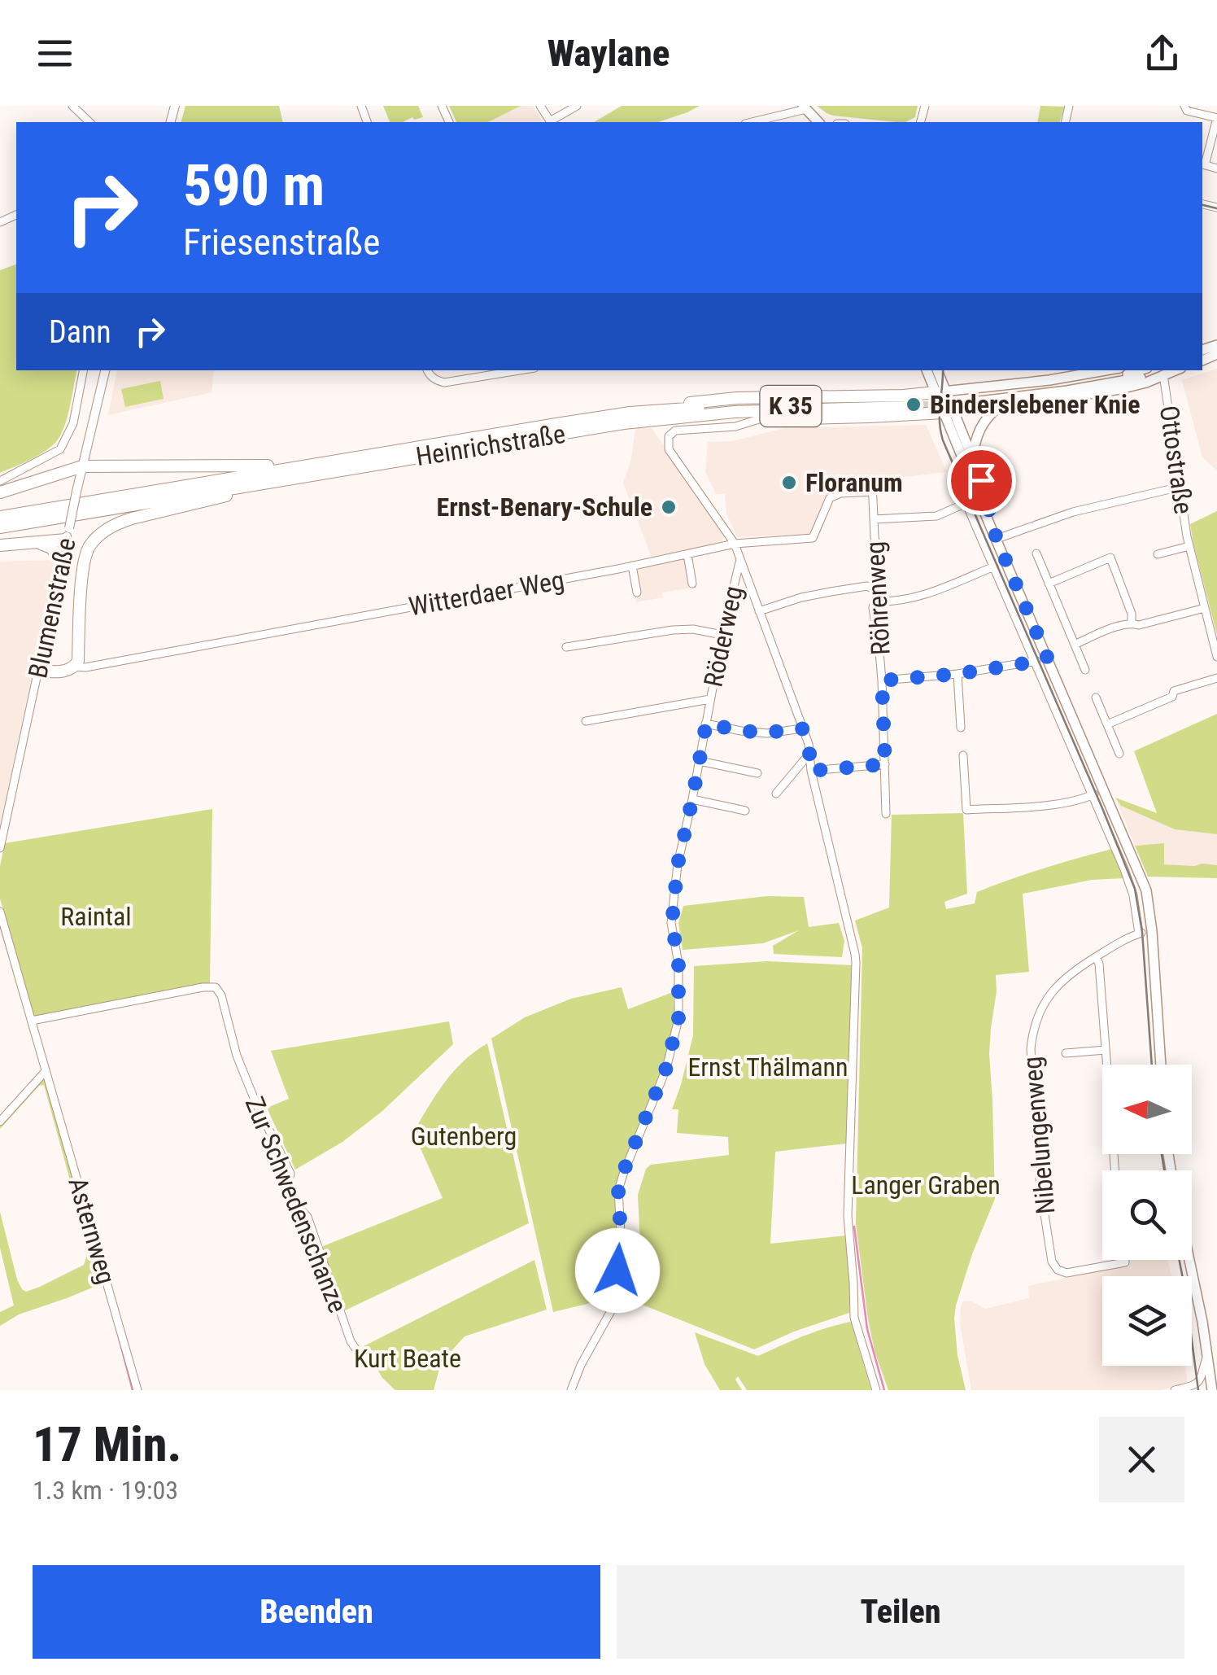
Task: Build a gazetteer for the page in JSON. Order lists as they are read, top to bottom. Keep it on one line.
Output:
{"streets":{"highway":["K 35","Heinrichstraße"],"street":["Ottostraße","Witterdaer Weg","Röhrenweg","Blumenstraße","Röderweg","Nibelungenweg","Zur Schwedenschanze","Asternweg"]},"crossings":[["K 35","Heinrichstraße"],["K 35","Ottostraße"],["K 35","Blumenstraße"],["Heinrichstraße","Blumenstraße"],["Witterdaer Weg","Röhrenweg"]],"parks":["Raintal","Ernst Thälmann","Gutenberg","Langer Graben","Kurt Beate"],"places":["Binderslebener Knie","Floranum","Ernst-Benary-Schule"],"north":"left","page":{"header":"Waylane","turn":["590 m","Friesenstraße"],"then":"Dann","heading":["17 Min.","1.3 km · 19:03"],"buttons":["Beenden","Teilen"]}}
